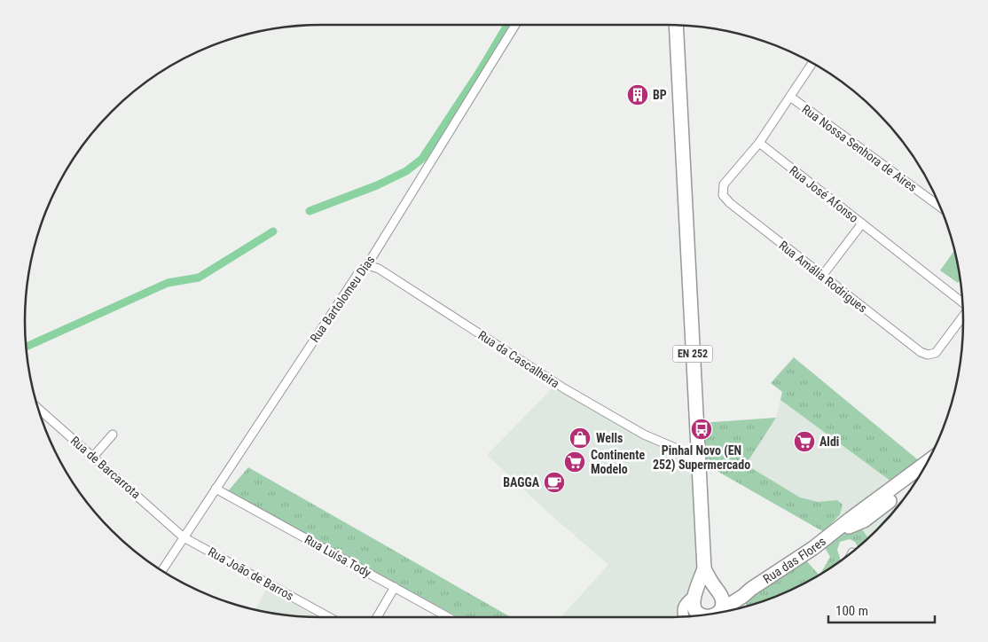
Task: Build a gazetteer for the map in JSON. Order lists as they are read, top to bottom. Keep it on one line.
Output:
{"streets":{"main road":["EN 252","Rua das Flores"],"street":["Rua Nossa Senhora de Aires","Rua José Afonso","Rua Amália Rodrigues","Rua Bartolomeu Dias","Rua da Cascalheira","Rua de Barcarrota","Rua Luísa Tody","Rua João de Barros"]},"crossings":[["Rua José Afonso","Rua Amália Rodrigues"],["Rua Bartolomeu Dias","Rua da Cascalheira"],["Rua Bartolomeu Dias","Rua de Barcarrota"],["Rua Bartolomeu Dias","Rua Luísa Tody"],["Rua Bartolomeu Dias","Rua João de Barros"],["EN 252","Rua da Cascalheira"],["Rua de Barcarrota","Rua João de Barros"]],"places":{"building":["BP"],"bus stop":["Pinhal Novo (EN 252) Supermercado"],"shop":["Wells"],"supermarket":["Aldi","Continente Modelo"],"cafe":["BAGGA"]},"scale_bar":"100 m"}
